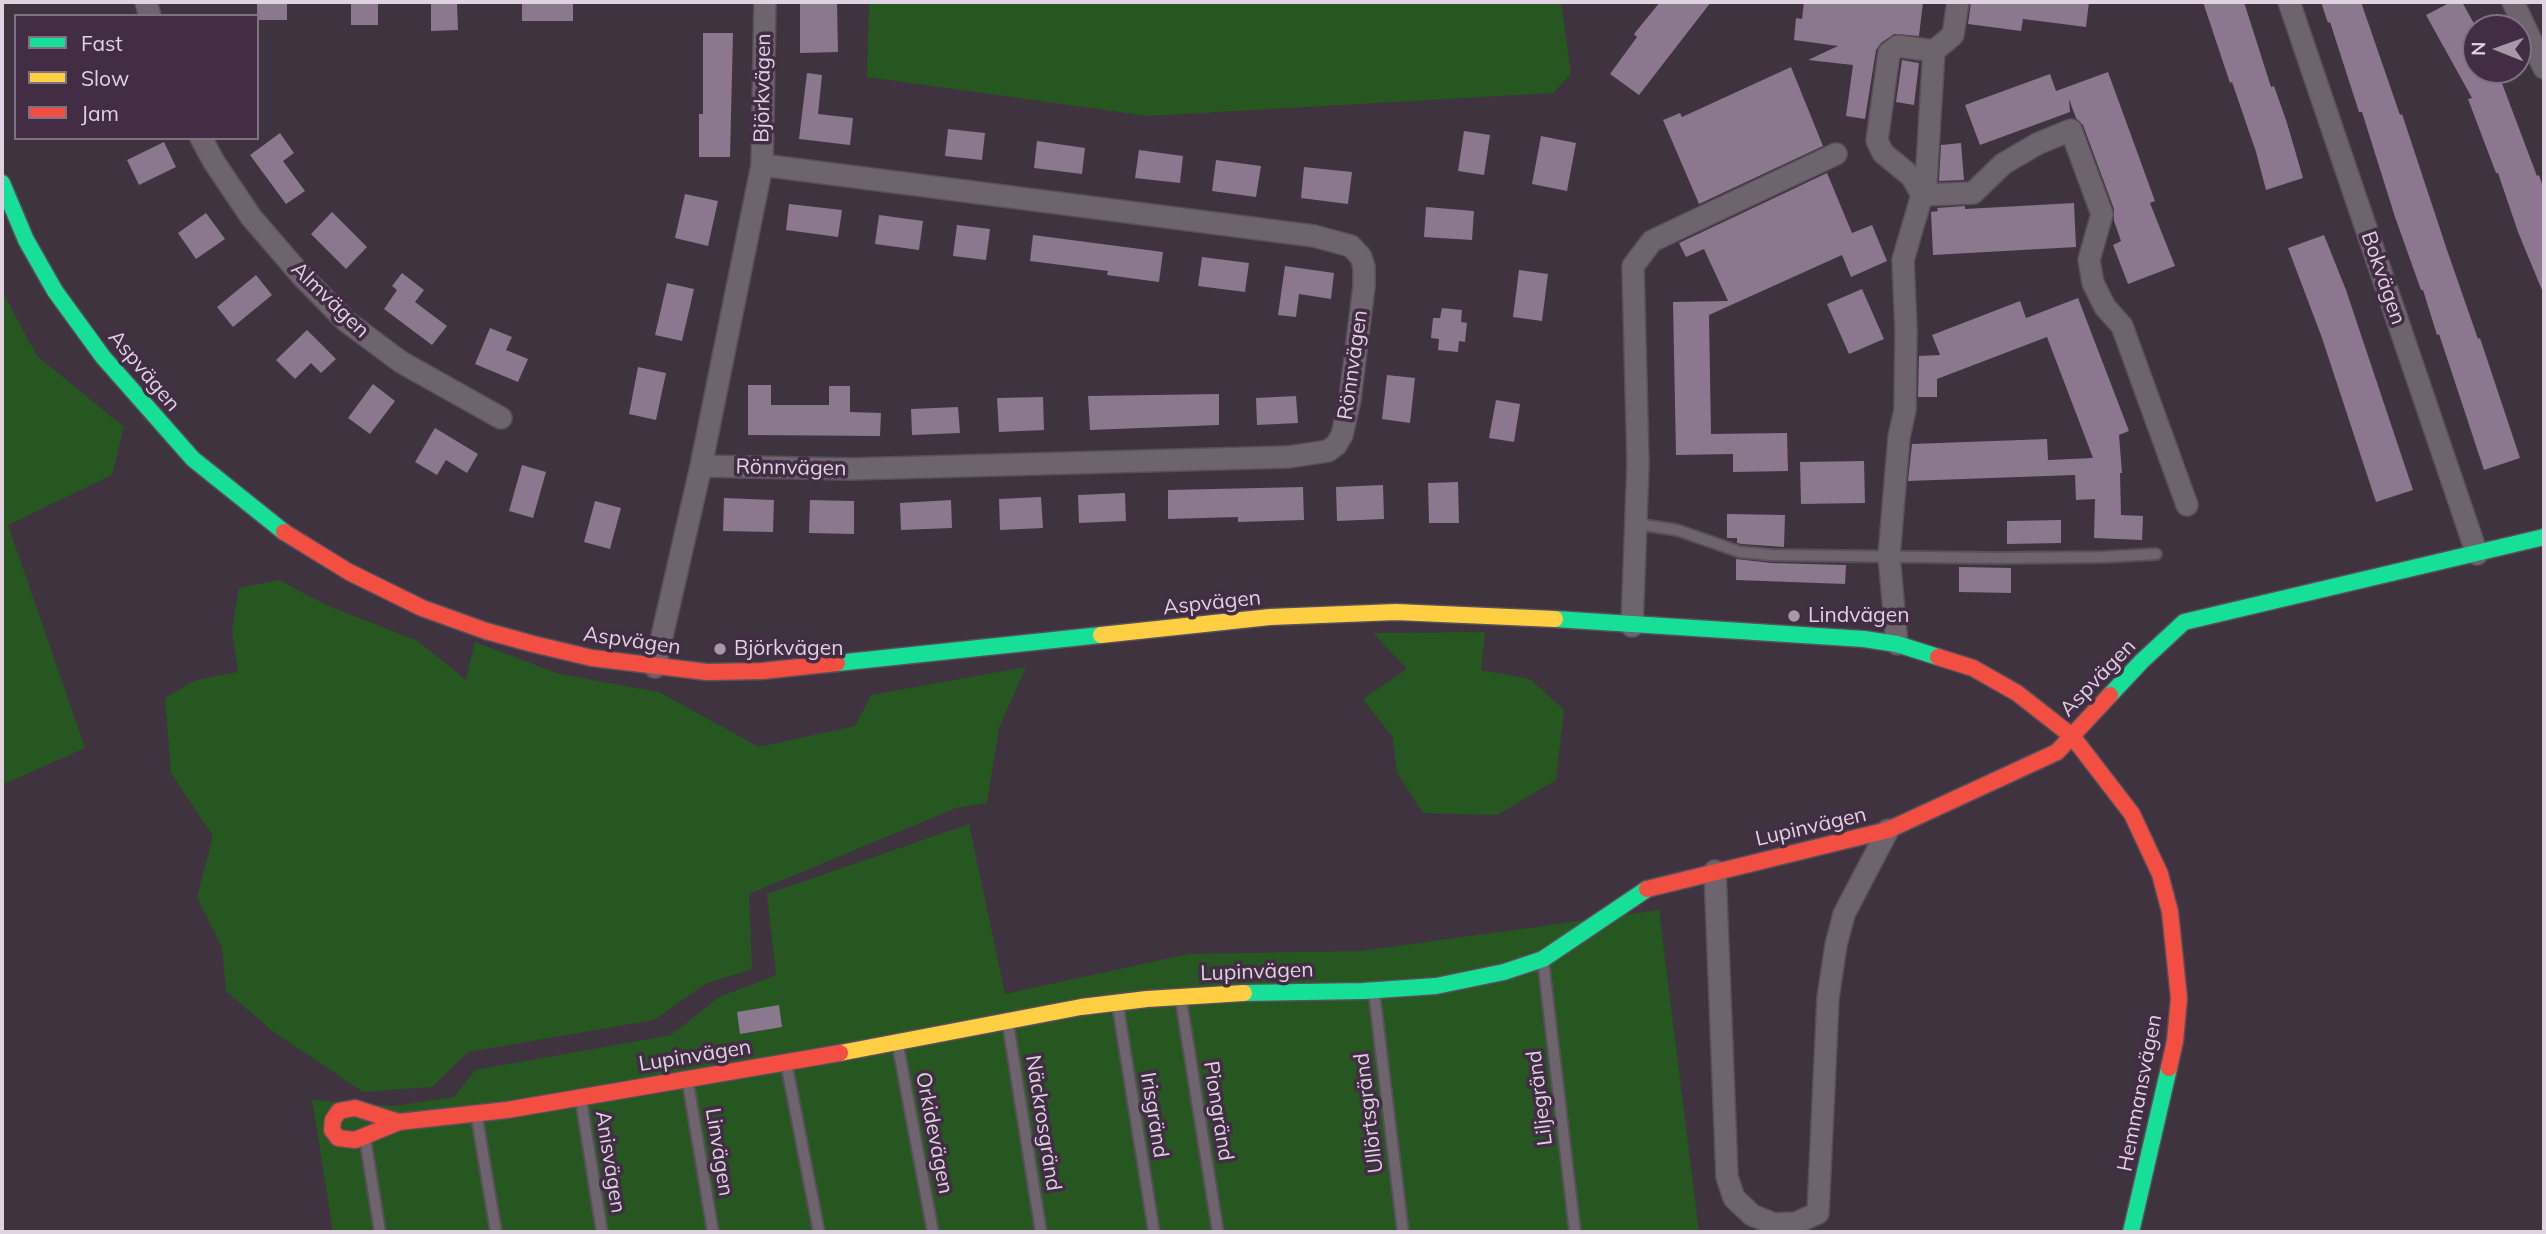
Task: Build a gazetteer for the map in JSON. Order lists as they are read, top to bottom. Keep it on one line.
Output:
{"streets":{"street":["Björkvägen","Bokvägen","Almvägen","Rönnvägen","Aspvägen","Lupinvägen","Hemmansvägen"],"lane":["Liljegränd","Piongränd","Ullörtsgränd","Irisgränd","Näckrosgränd","Orkidevägen","Linvägen","Anisvägen"]},"crossings":[["Björkvägen","Rönnvägen"],["Björkvägen","Aspvägen"],["Bokvägen","Aspvägen"],["Aspvägen","Lupinvägen"],["Aspvägen","Hemmansvägen"],["Lupinvägen","Hemmansvägen"],["Lupinvägen","Liljegränd"],["Lupinvägen","Piongränd"],["Lupinvägen","Ullörtsgränd"],["Lupinvägen","Irisgränd"],["Lupinvägen","Näckrosgränd"],["Lupinvägen","Orkidevägen"],["Lupinvägen","Linvägen"],["Lupinvägen","Anisvägen"]],"places":["Lindvägen","Björkvägen"],"legend":["Fast","Slow","Jam"],"north":"left"}
